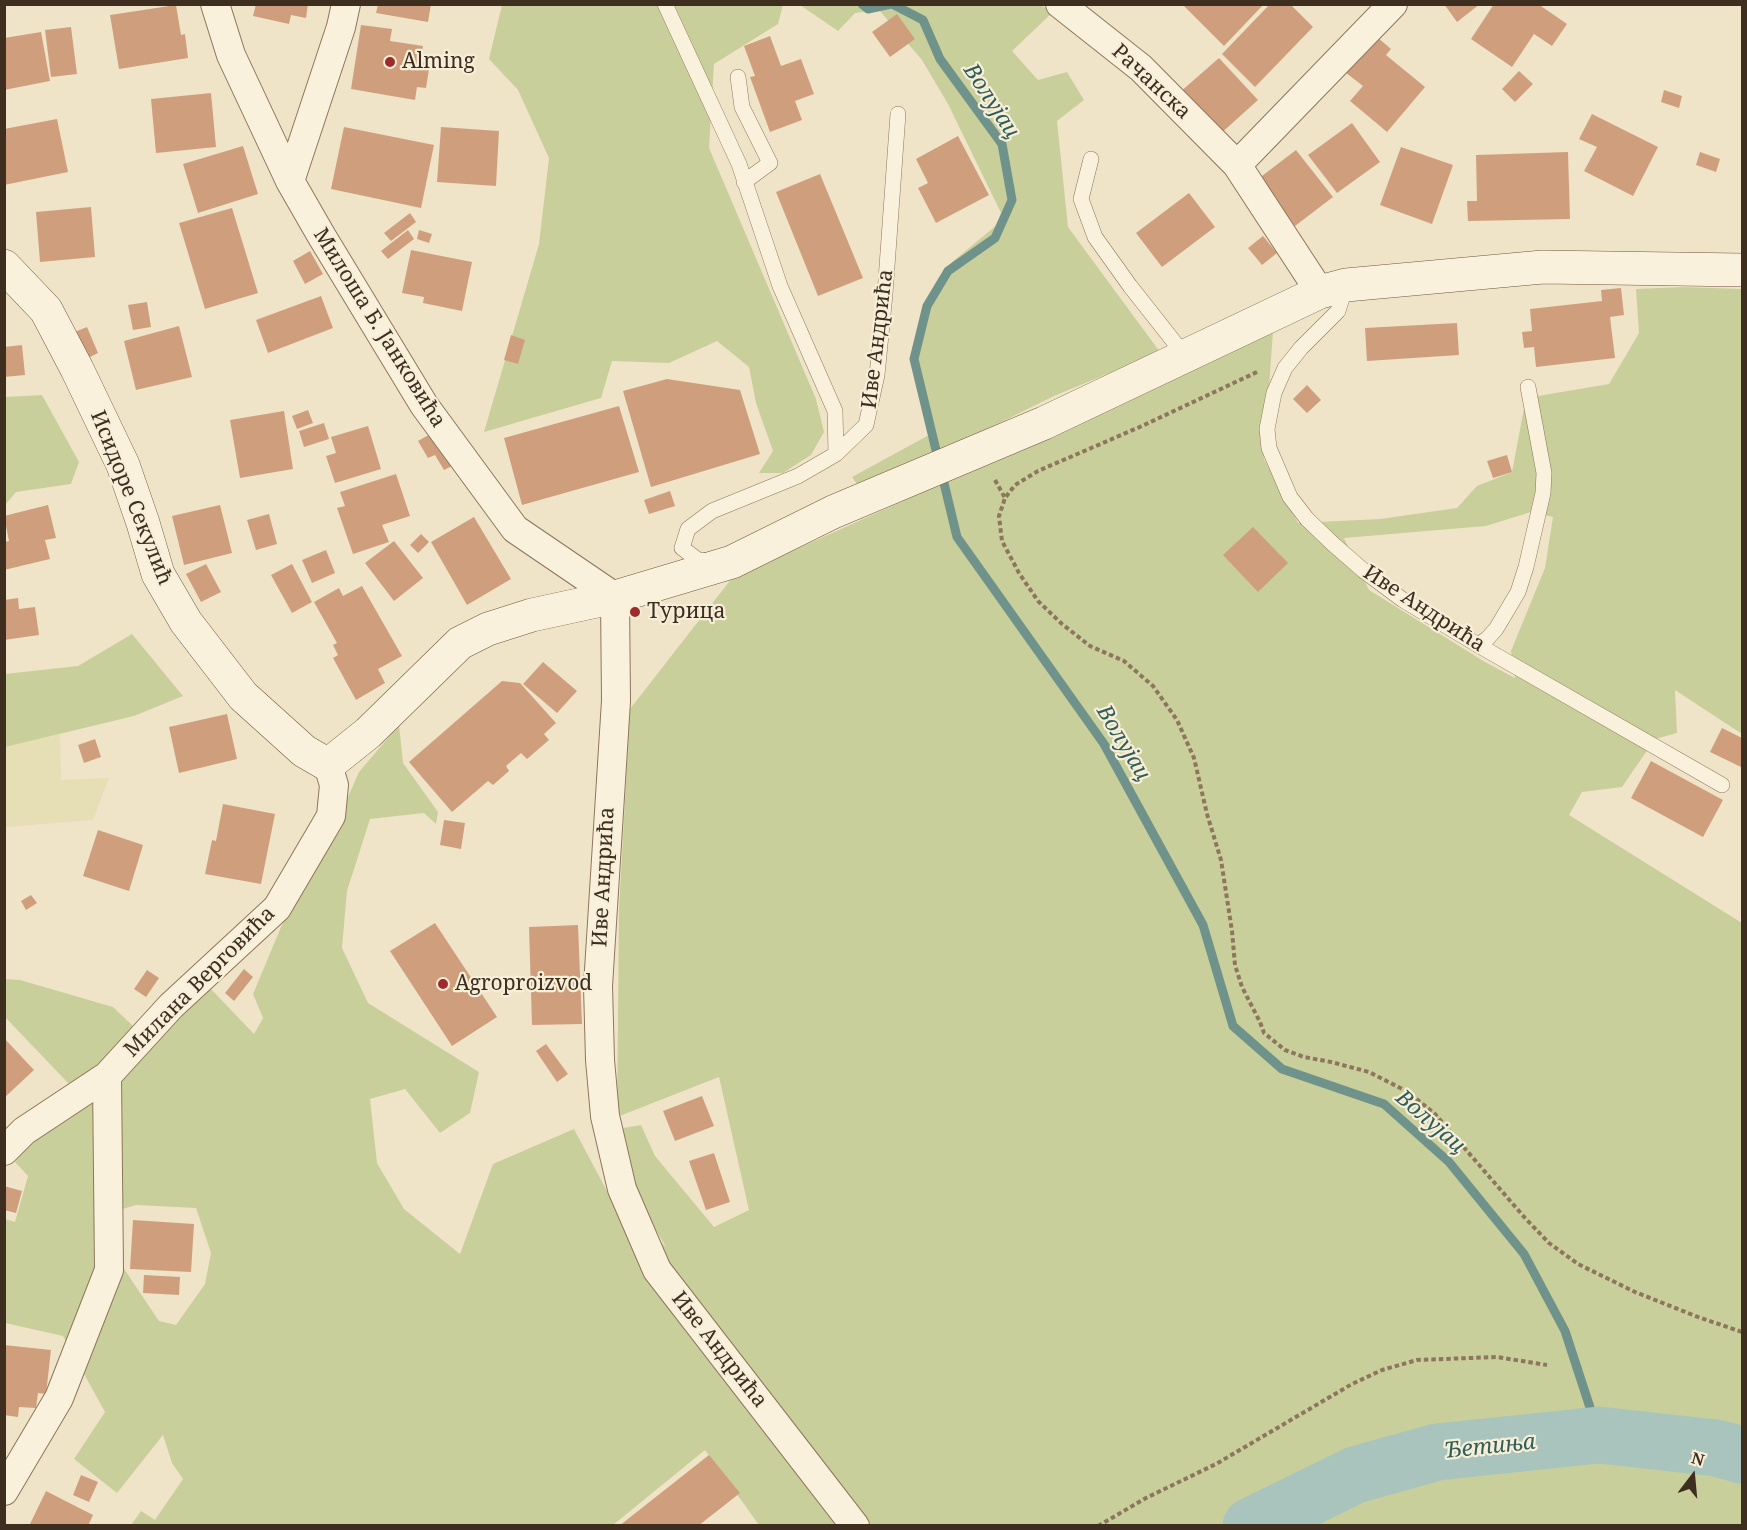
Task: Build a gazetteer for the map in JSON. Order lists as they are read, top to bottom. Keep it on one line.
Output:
{"streets":{"street":["Рачанска","Милоша Б. Јанковића","Иве Андрића","Исидоре Секулић","Милана Верговића"]},"crossings":[["Рачанска","Иве Андрића"],["Милоша Б. Јанковића","Иве Андрића"],["Исидоре Секулић","Милана Верговића"]],"water":["Волујац","Ђетиња"],"places":["Alming","Турица","Agroproizvod"],"north":"top"}
